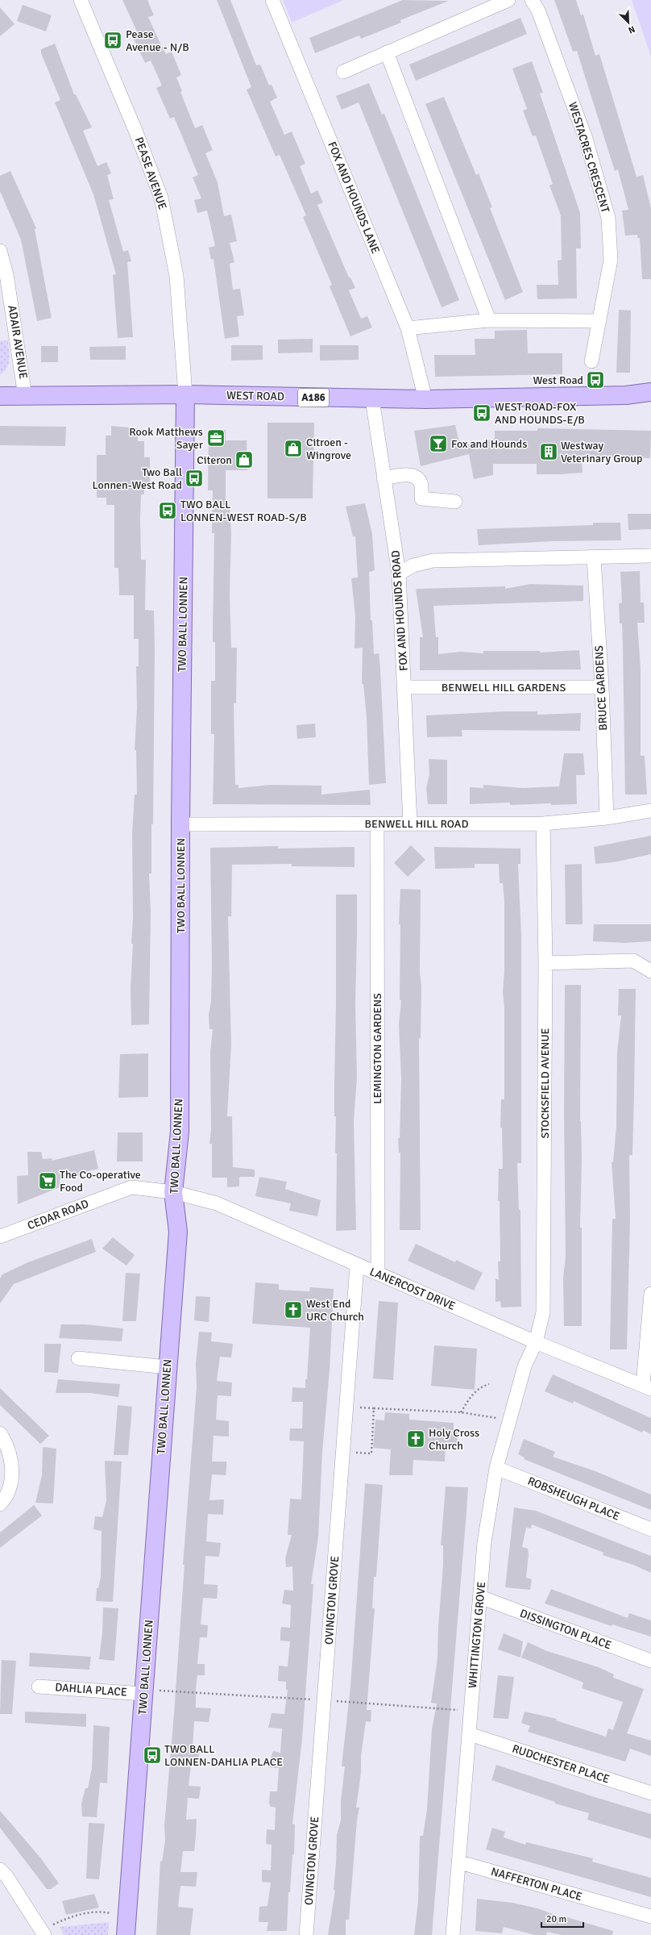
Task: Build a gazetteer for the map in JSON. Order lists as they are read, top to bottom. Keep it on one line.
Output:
{"streets":{"main road":["WEST ROAD","A186","TWO BALL LONNEN"],"street":["WESTACRES CRESCENT","PEASE AVENUE","FOX AND HOUNDS LANE","ADAIR AVENUE","FOX AND HOUNDS ROAD","BENWELL HILL GARDENS","BRUCE GARDENS","BENWELL HILL ROAD","LEMINGTON GARDENS","STOCKSFIELD AVENUE","CEDAR ROAD","LANERCOST DRIVE","ROBSHEUGH PLACE","OVINGTON GROVE","DISSINGTON PLACE","WHITTINGTON GROVE","DAHLIA PLACE","RUDCHESTER PLACE","NAFFERTON PLACE"]},"crossings":[["PEASE AVENUE","WEST ROAD"],["PEASE AVENUE","TWO BALL LONNEN"],["FOX AND HOUNDS LANE","WEST ROAD"],["ADAIR AVENUE","WEST ROAD"],["WEST ROAD","FOX AND HOUNDS ROAD"],["WEST ROAD","TWO BALL LONNEN"],["FOX AND HOUNDS ROAD","BENWELL HILL GARDENS"],["FOX AND HOUNDS ROAD","BENWELL HILL ROAD"],["TWO BALL LONNEN","BENWELL HILL ROAD"],["TWO BALL LONNEN","CEDAR ROAD"],["TWO BALL LONNEN","LANERCOST DRIVE"],["TWO BALL LONNEN","DAHLIA PLACE"],["BENWELL HILL GARDENS","BRUCE GARDENS"],["BRUCE GARDENS","BENWELL HILL ROAD"],["BENWELL HILL ROAD","LEMINGTON GARDENS"],["BENWELL HILL ROAD","STOCKSFIELD AVENUE"],["LEMINGTON GARDENS","LANERCOST DRIVE"],["STOCKSFIELD AVENUE","LANERCOST DRIVE"],["STOCKSFIELD AVENUE","WHITTINGTON GROVE"],["CEDAR ROAD","LANERCOST DRIVE"],["LANERCOST DRIVE","OVINGTON GROVE"],["LANERCOST DRIVE","WHITTINGTON GROVE"],["ROBSHEUGH PLACE","WHITTINGTON GROVE"],["DISSINGTON PLACE","WHITTINGTON GROVE"],["WHITTINGTON GROVE","RUDCHESTER PLACE"],["WHITTINGTON GROVE","NAFFERTON PLACE"]],"places":{"bus stop":["Pease Avenue - N/B","West Road","WEST ROAD-FOX AND HOUNDS-E/B","Two Ball Lonnen-West Road","TWO BALL LONNEN-WEST ROAD-S/B","TWO BALL LONNEN-DAHLIA PLACE"],"office":["Rook Matthews Sayer"],"bar":["Fox and Hounds"],"shop":["Citroen - Wingrove","Citeron"],"building":["Westway Veterinary Group"],"supermarket":["The Co-operative Food"],"church":["West End URC Church","Holy Cross Church"]},"scale_bar":"20 m","north":"bottom right"}
